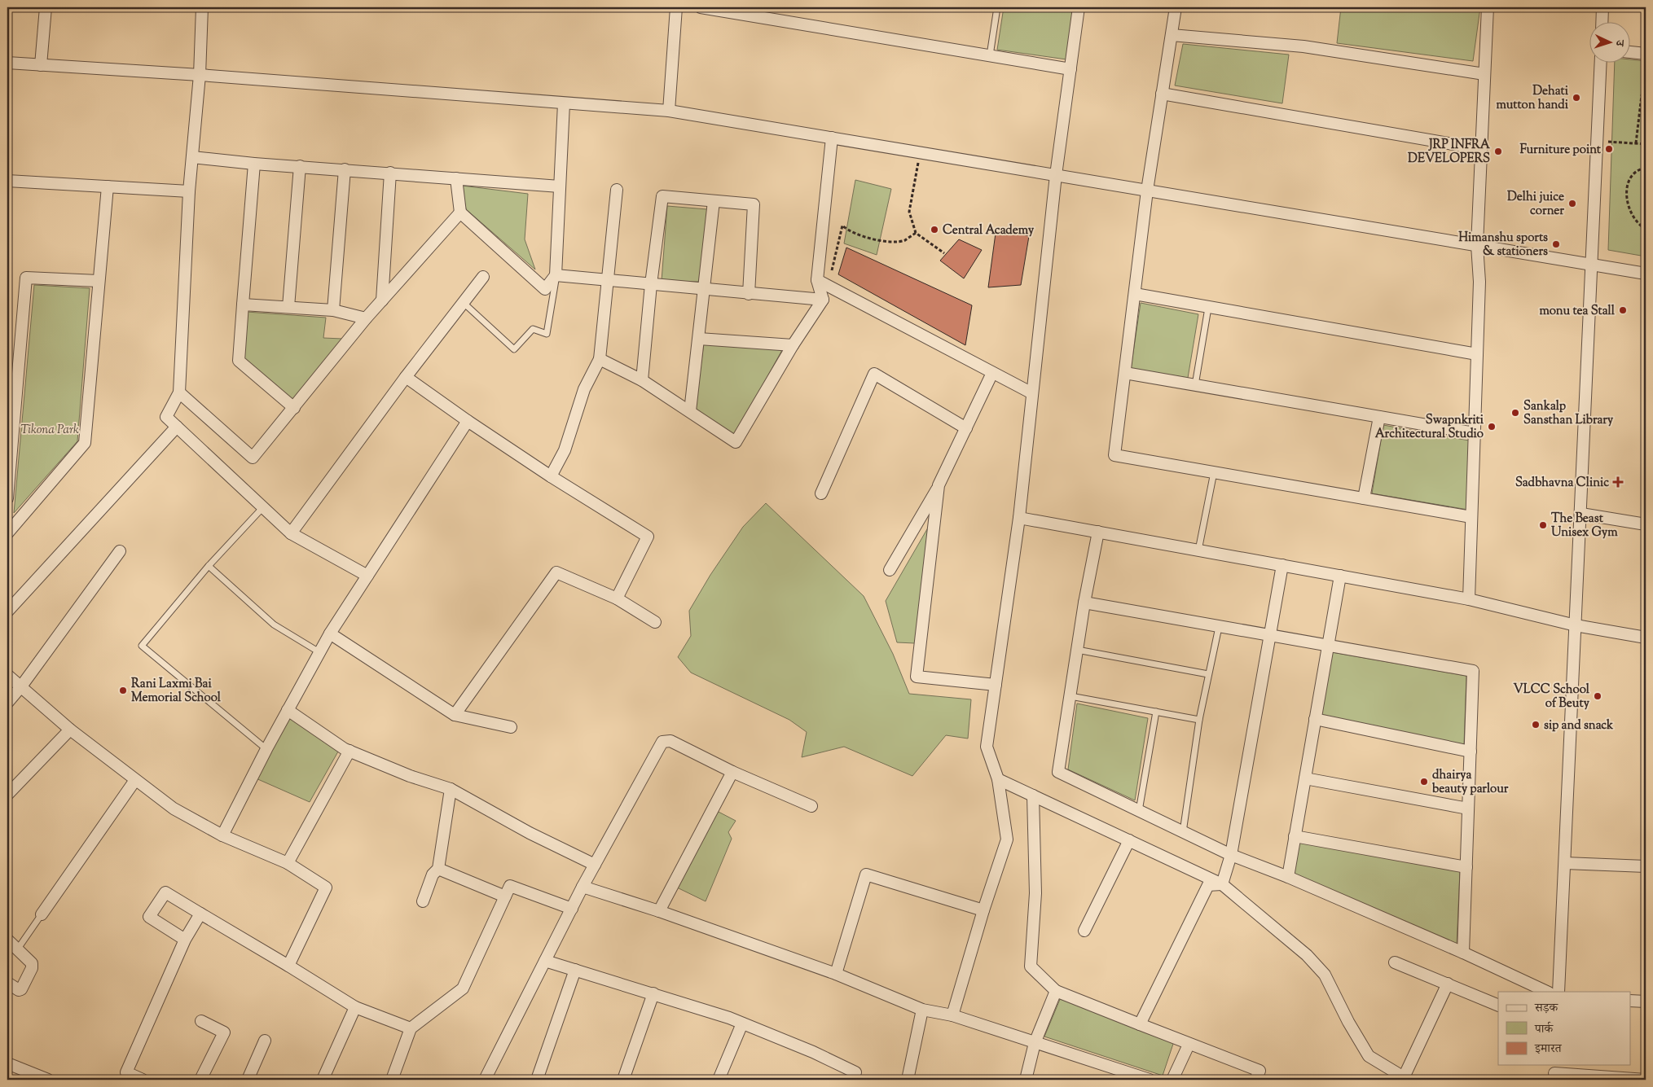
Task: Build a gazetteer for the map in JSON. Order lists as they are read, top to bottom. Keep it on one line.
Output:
{"parks":["Tikona Park"],"places":{"other":["Dehati mutton handi","Furniture point","JRP INFRA DEVELOPERS","Delhi juice corner","Central Academy","Himanshu sports & stationers","monu tea Stall","Sankalp Sansthan Library","Swapnkriti Architectural Studio","The Beast Unisex Gym","Rani Laxmi Bai Memorial School","VLCC School of Beuty","sip and snack","dhairya beauty parlour"],"health":["Sadbhavna Clinic"]},"legend":["सड़क","पार्क","इमारत"],"north":"right"}
